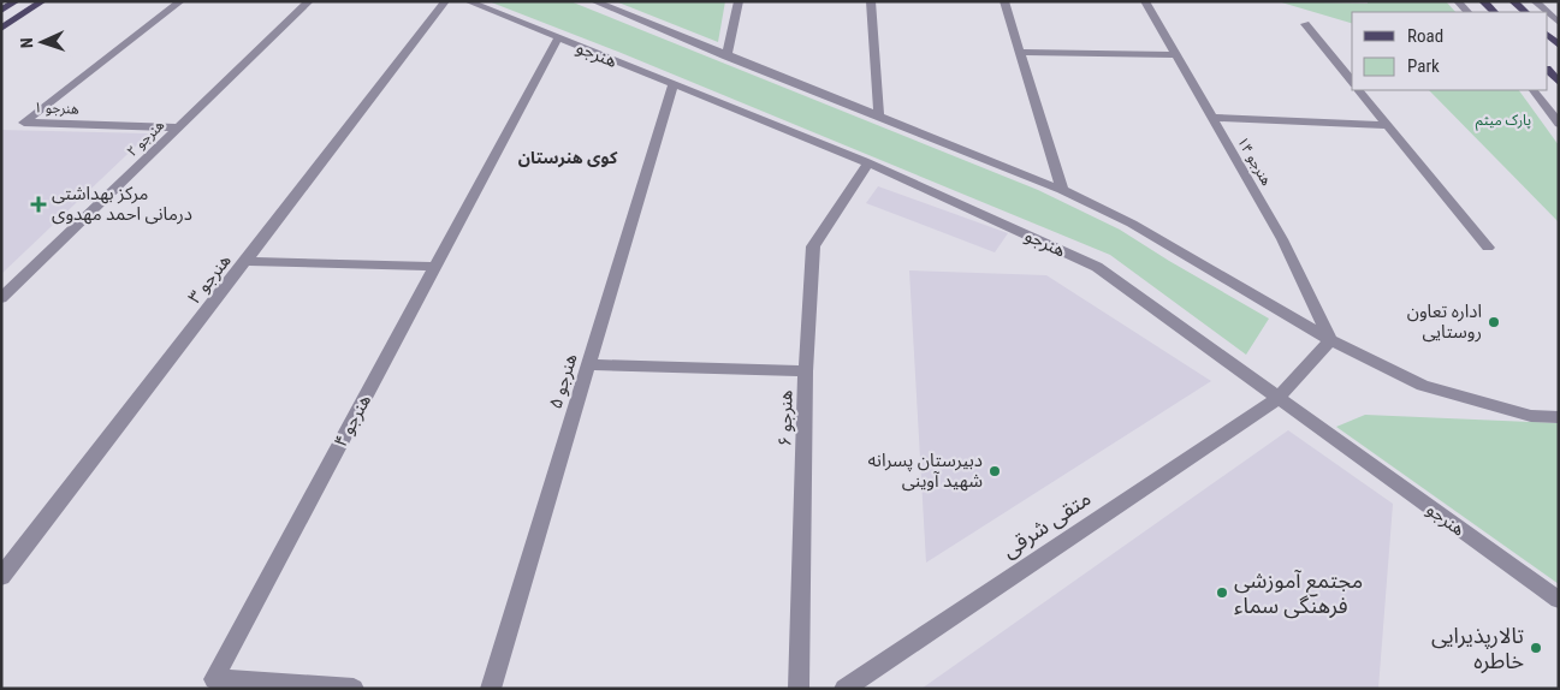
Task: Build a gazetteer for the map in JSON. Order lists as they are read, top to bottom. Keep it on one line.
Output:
{"streets":{"street":["هنرجو","هنرجو ۱","هنرجو ۲","هنرجو ۱۴","هنرجو ۳","هنرجو ۵","هنرجو ۶","هنرجو ۴","متقی شرقی"]},"crossings":[["هنرجو","هنرجو ۵"],["هنرجو","هنرجو ۶"],["هنرجو","هنرجو ۴"],["هنرجو","متقی شرقی"],["هنرجو ۱","هنرجو ۲"],["هنرجو ۱۴","متقی شرقی"]],"districts":["کوی هنرستان"],"parks":["پارک میثم"],"places":{"health":["مرکز بهداشتی درمانی احمد مهدوی"],"other":["اداره تعاون روستایی","دبیرستان پسرانه شهید آوینی","مجتمع آموزشی فرهنگی سماء","تالارپذیرایی خاطره"]},"legend":["Road","Park"],"north":"left"}
